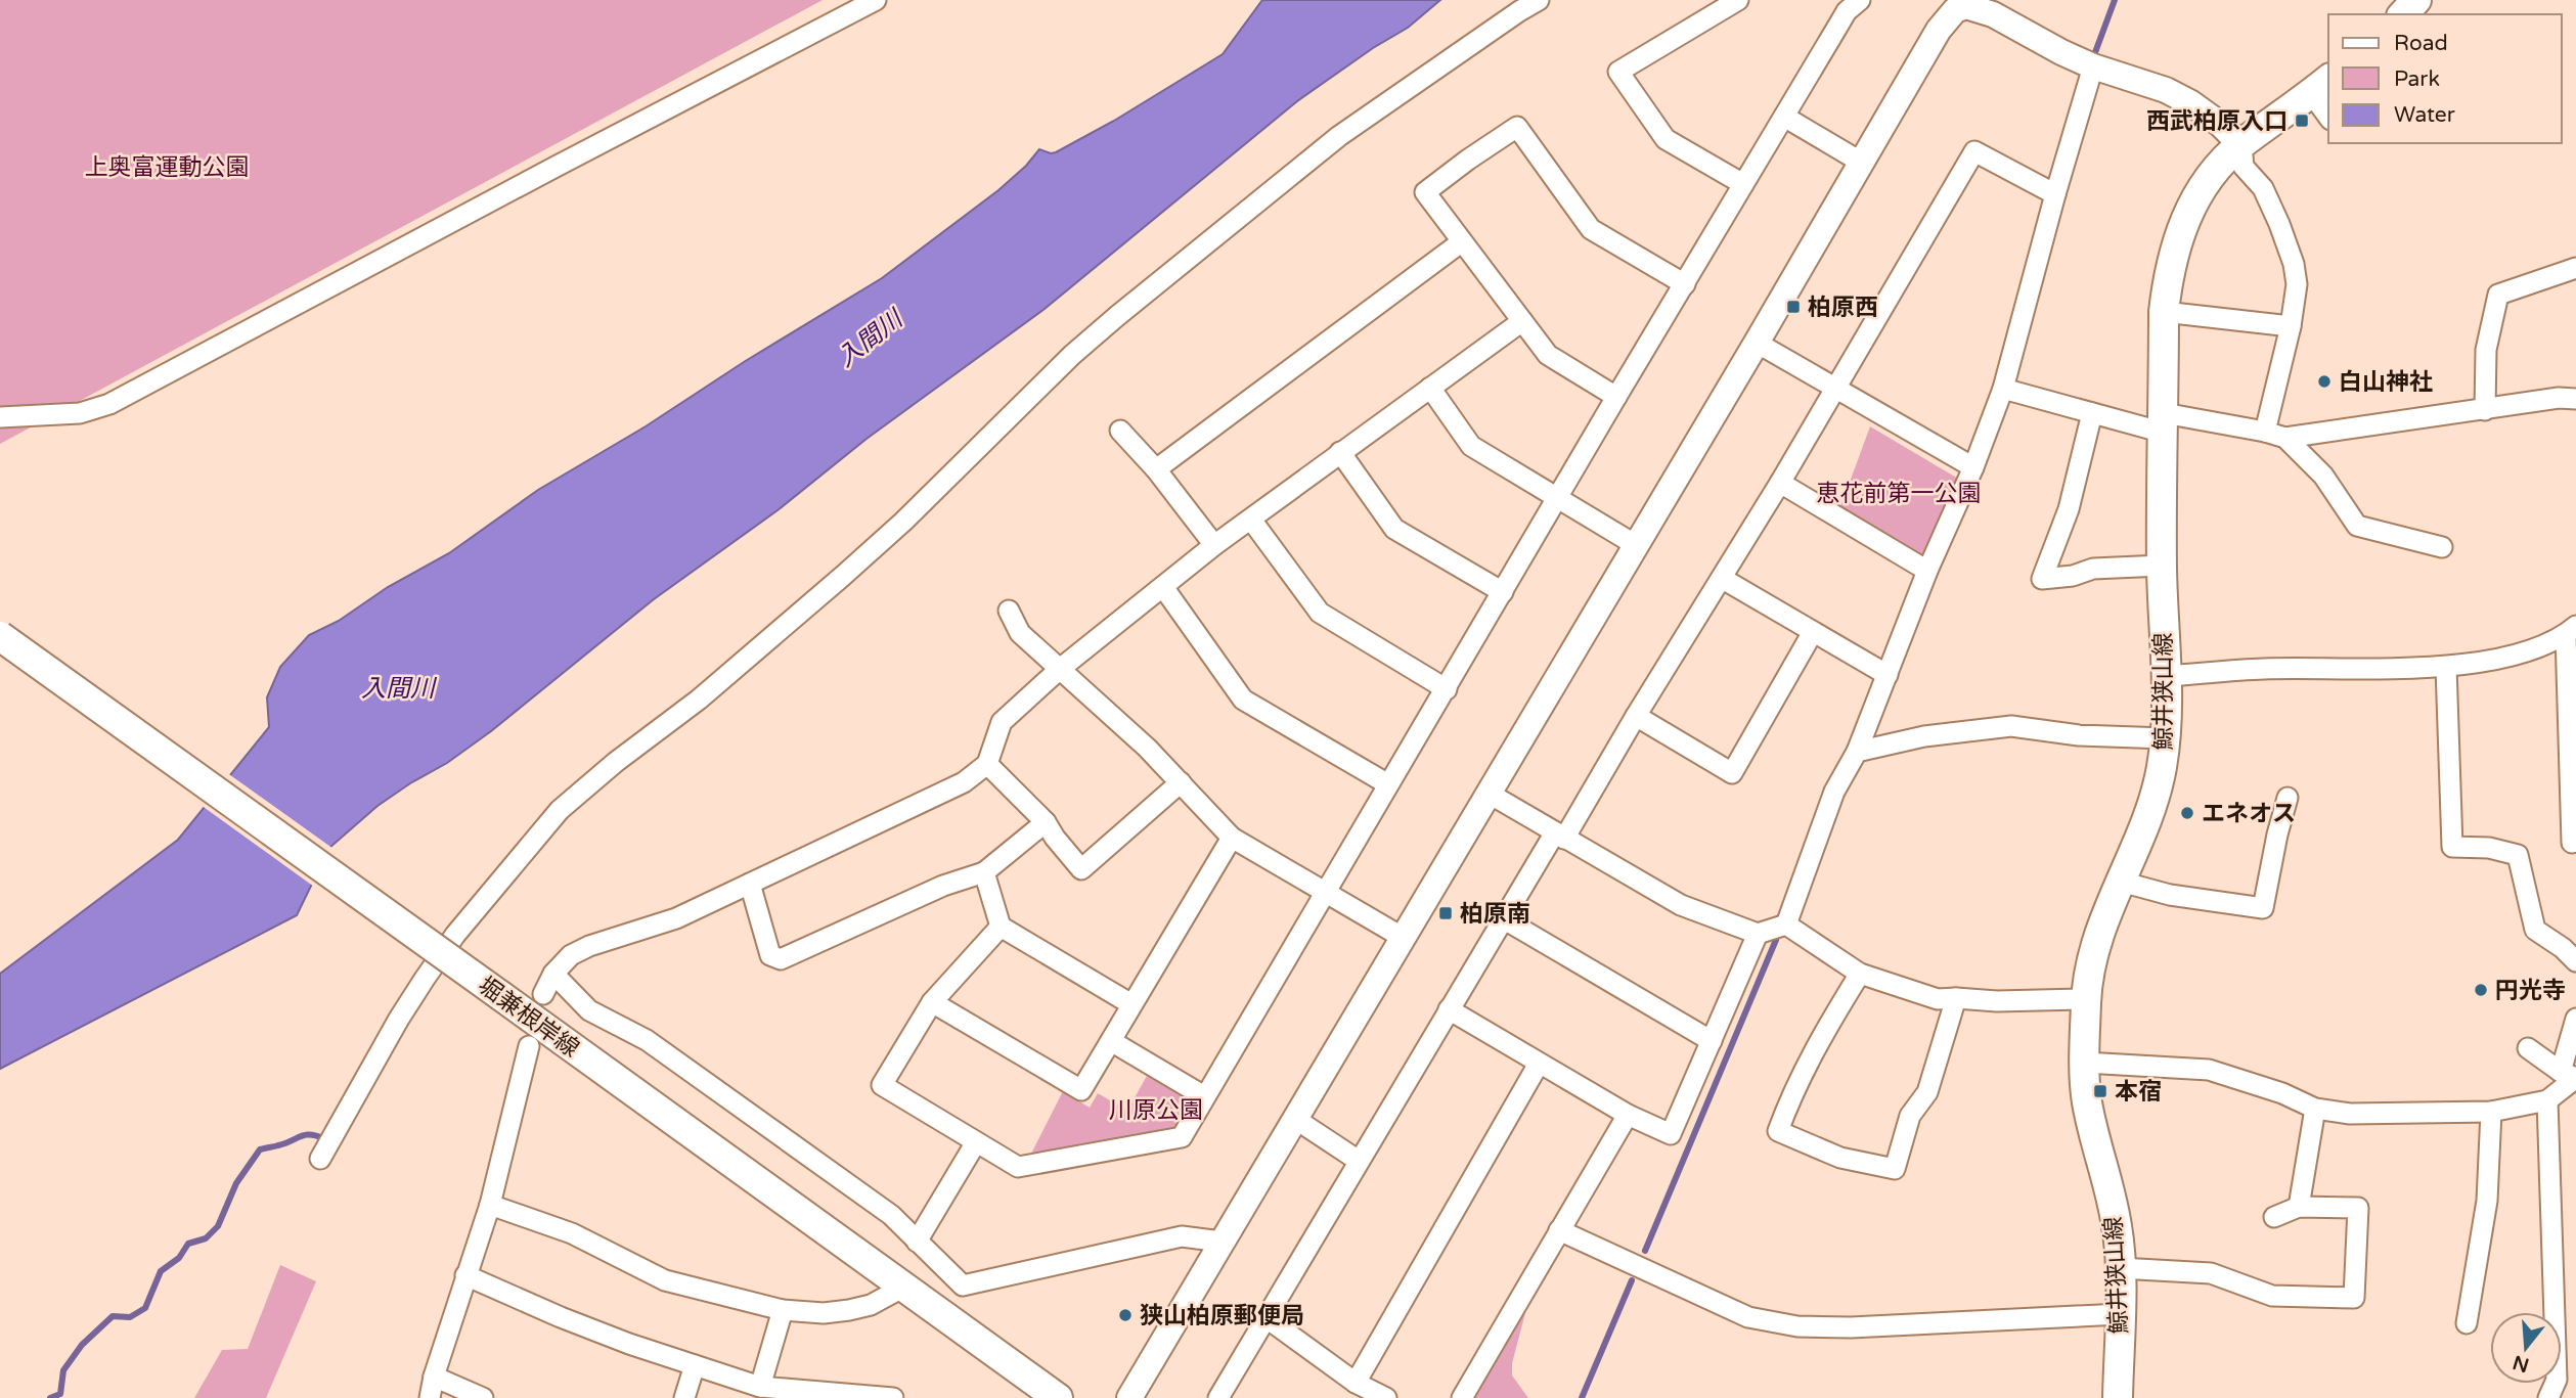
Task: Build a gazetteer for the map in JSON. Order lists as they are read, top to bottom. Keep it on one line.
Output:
{"streets":{"main road":["鯨井狭山線","堀兼根岸線"]},"water":["入間川"],"parks":["上奥富運動公園","恵花前第一公園","川原公園"],"places":{"transit":["西武柏原入口","柏原西","柏原南","本宿"],"other":["白山神社","エネオス","円光寺","狭山柏原郵便局"]},"legend":["Road","Park","Water"],"north":"bottom"}
